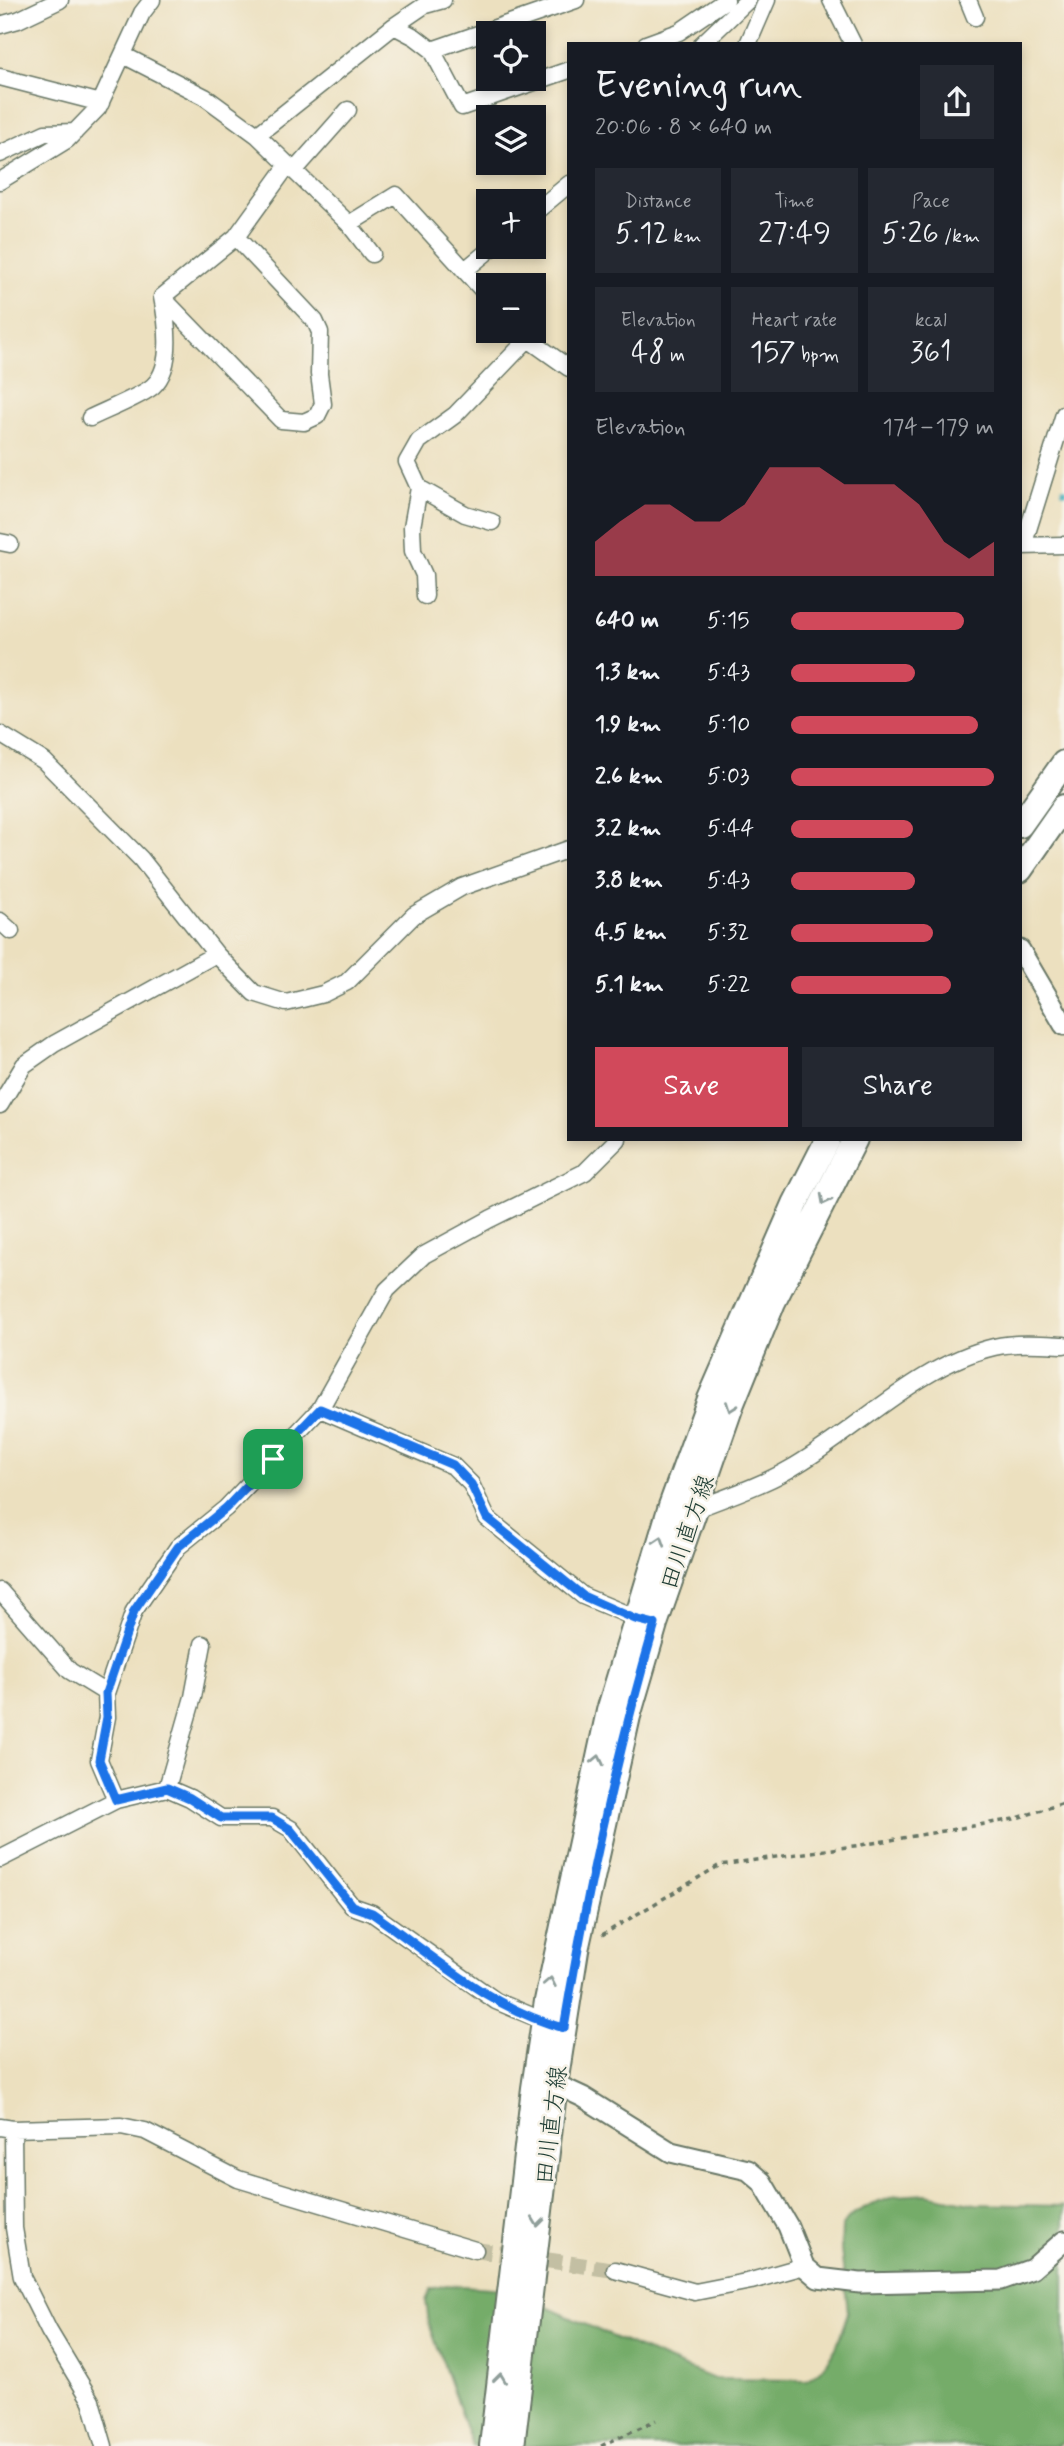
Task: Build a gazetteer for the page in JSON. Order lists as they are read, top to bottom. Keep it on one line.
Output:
{"streets":{"main road":["田川直方線"]},"page":{"map_buttons":["+","−"],"heading":["Evening run","20:06 · 8 × 640 m"],"stats":[["Distance","5.12 km"],["Time","27:49"],["Pace","5:26 /km"],["Elevation","48 m"],["Heart rate","157 bpm"],["kcal","361"]],"chart":["Elevation","174–179 m"],"list":[{"name":"640 m","note":"5:15"},{"name":"1.3 km","note":"5:43"},{"name":"1.9 km","note":"5:10"},{"name":"2.6 km","note":"5:03"},{"name":"3.2 km","note":"5:44"},{"name":"3.8 km","note":"5:43"},{"name":"4.5 km","note":"5:32"},{"name":"5.1 km","note":"5:22"}],"buttons":["Save","Share"]}}
